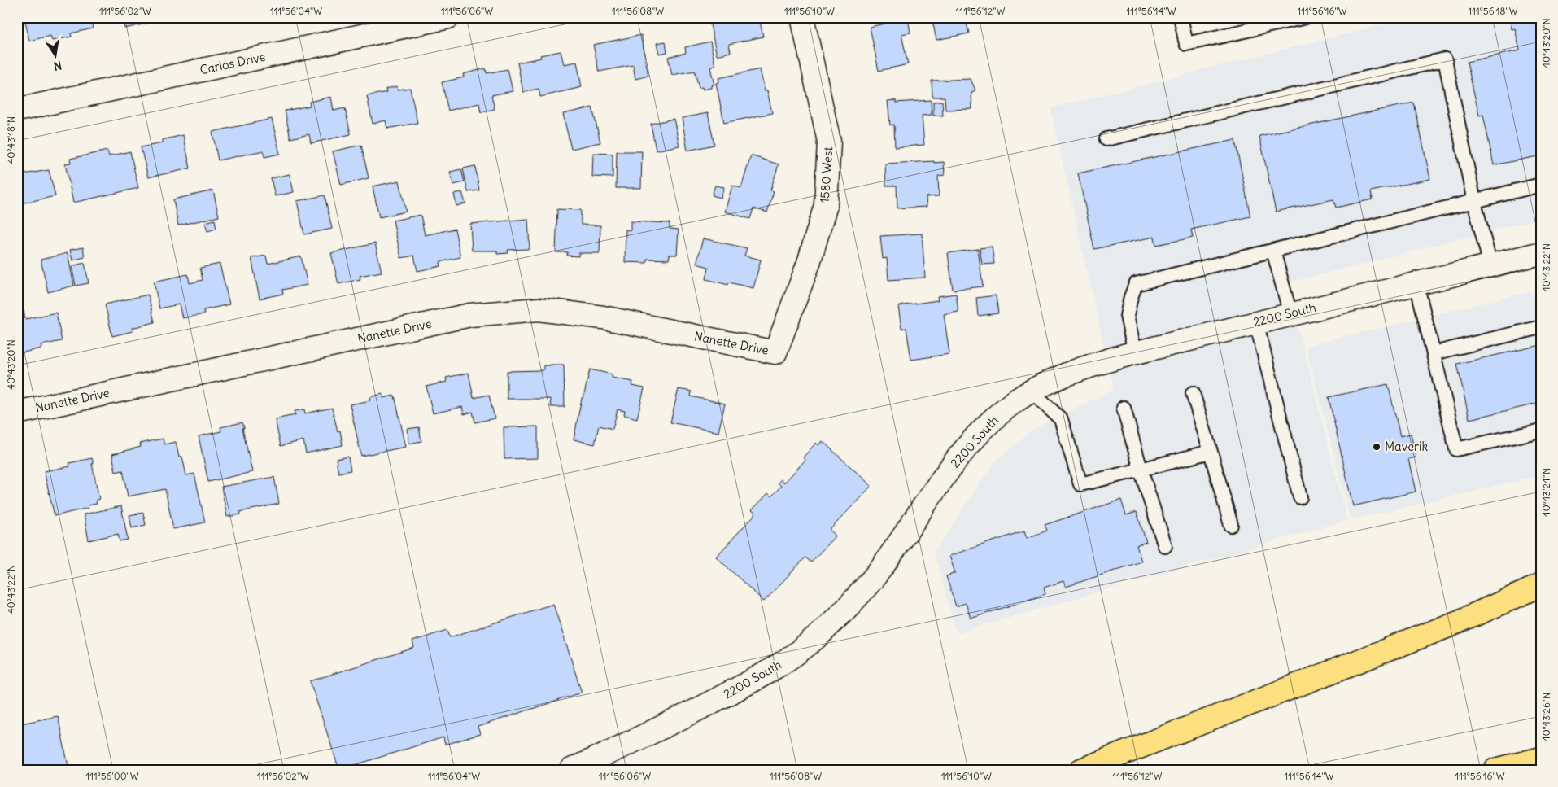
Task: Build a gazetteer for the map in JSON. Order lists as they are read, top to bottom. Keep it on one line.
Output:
{"streets":{"street":["Carlos Drive","1580 West","2200 South","Nanette Drive"]},"crossings":[["1580 West","Nanette Drive"]],"places":["Maverik"],"north":"bottom","coordinates":["111°56'02\"W","111°56'04\"W","111°56'06\"W","111°56'08\"W","111°56'10\"W","111°56'12\"W","111°56'14\"W","111°56'16\"W","111°56'18\"W","40°43'20\"N","40°43'18\"N","40°43'22\"N","40°43'24\"N","40°43'26\"N","111°56'00\"W"]}
